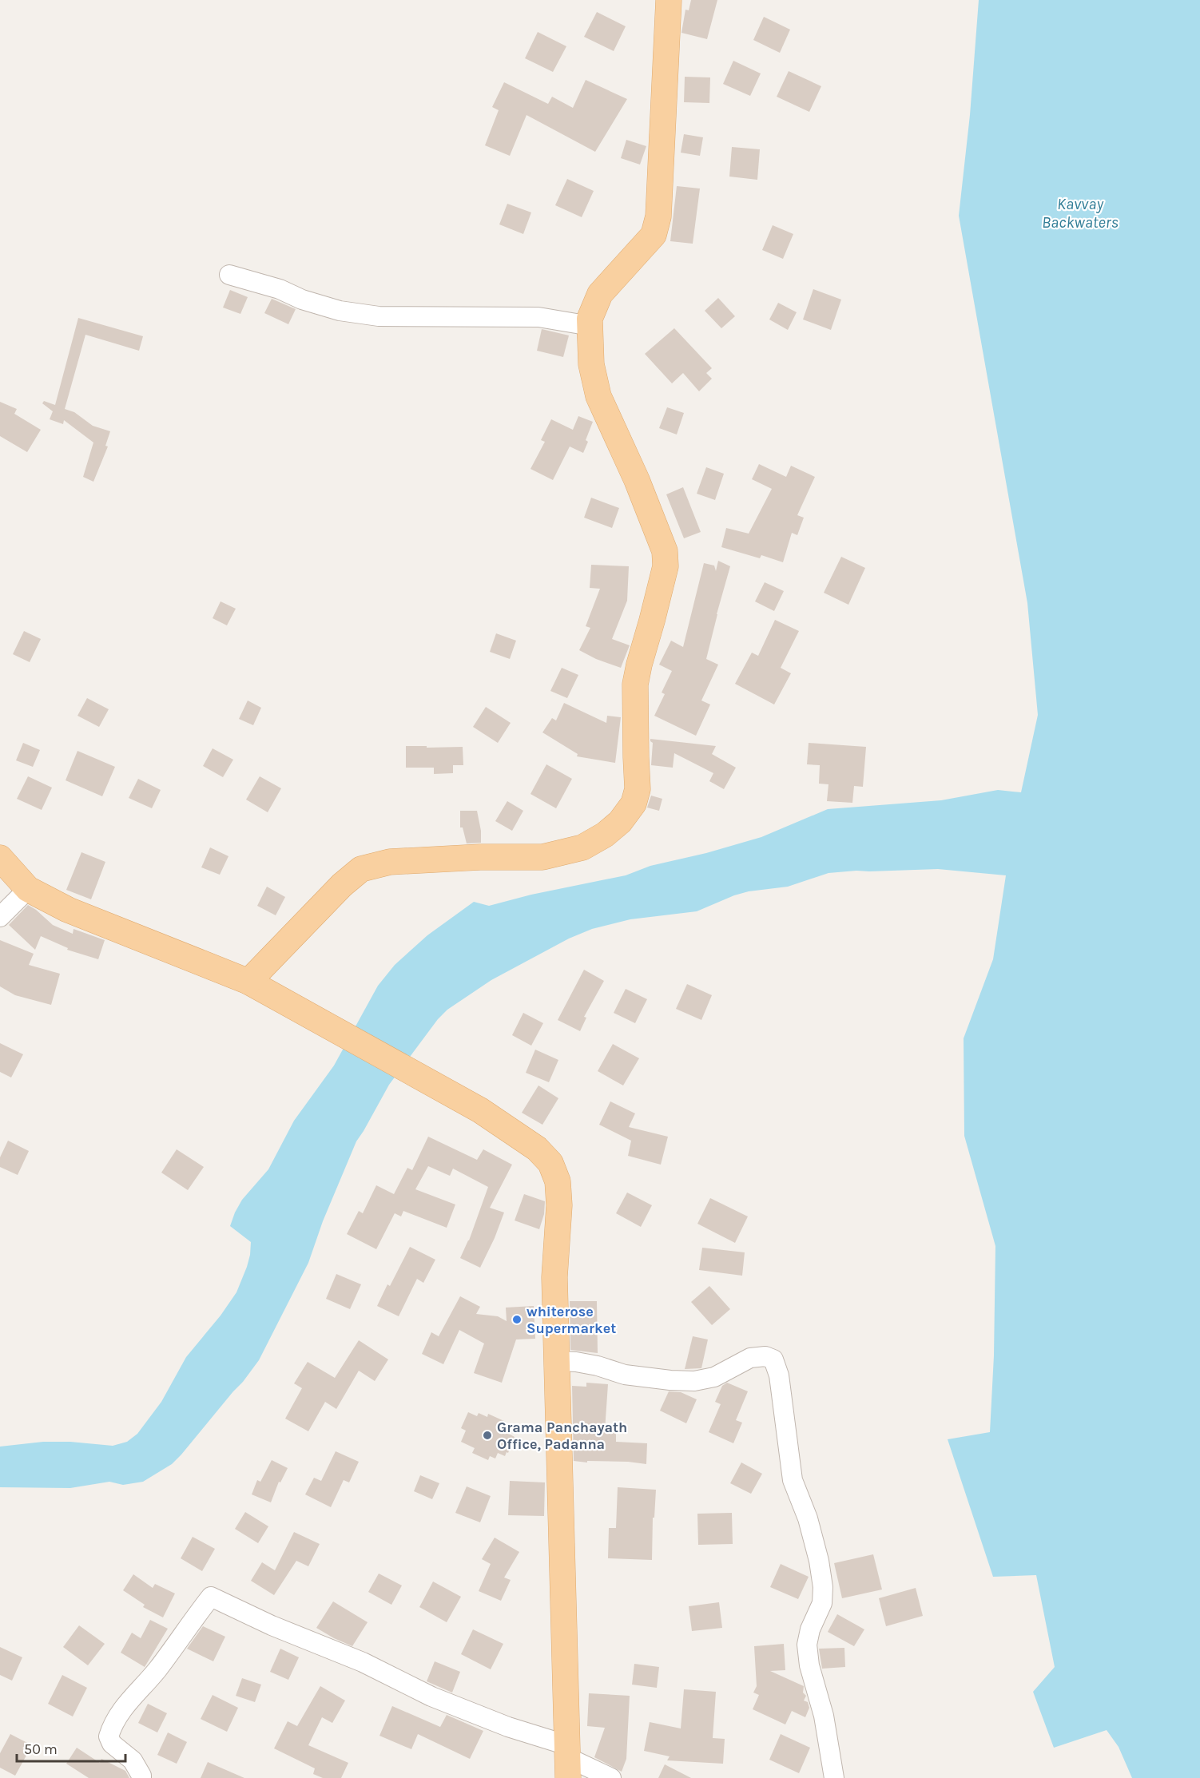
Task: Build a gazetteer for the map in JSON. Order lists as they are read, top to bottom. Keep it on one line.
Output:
{"water":["Kavvay Backwaters"],"places":["whiterose Supermarket","Grama Panchayath Office, Padanna"],"scale_bar":"50 m"}
